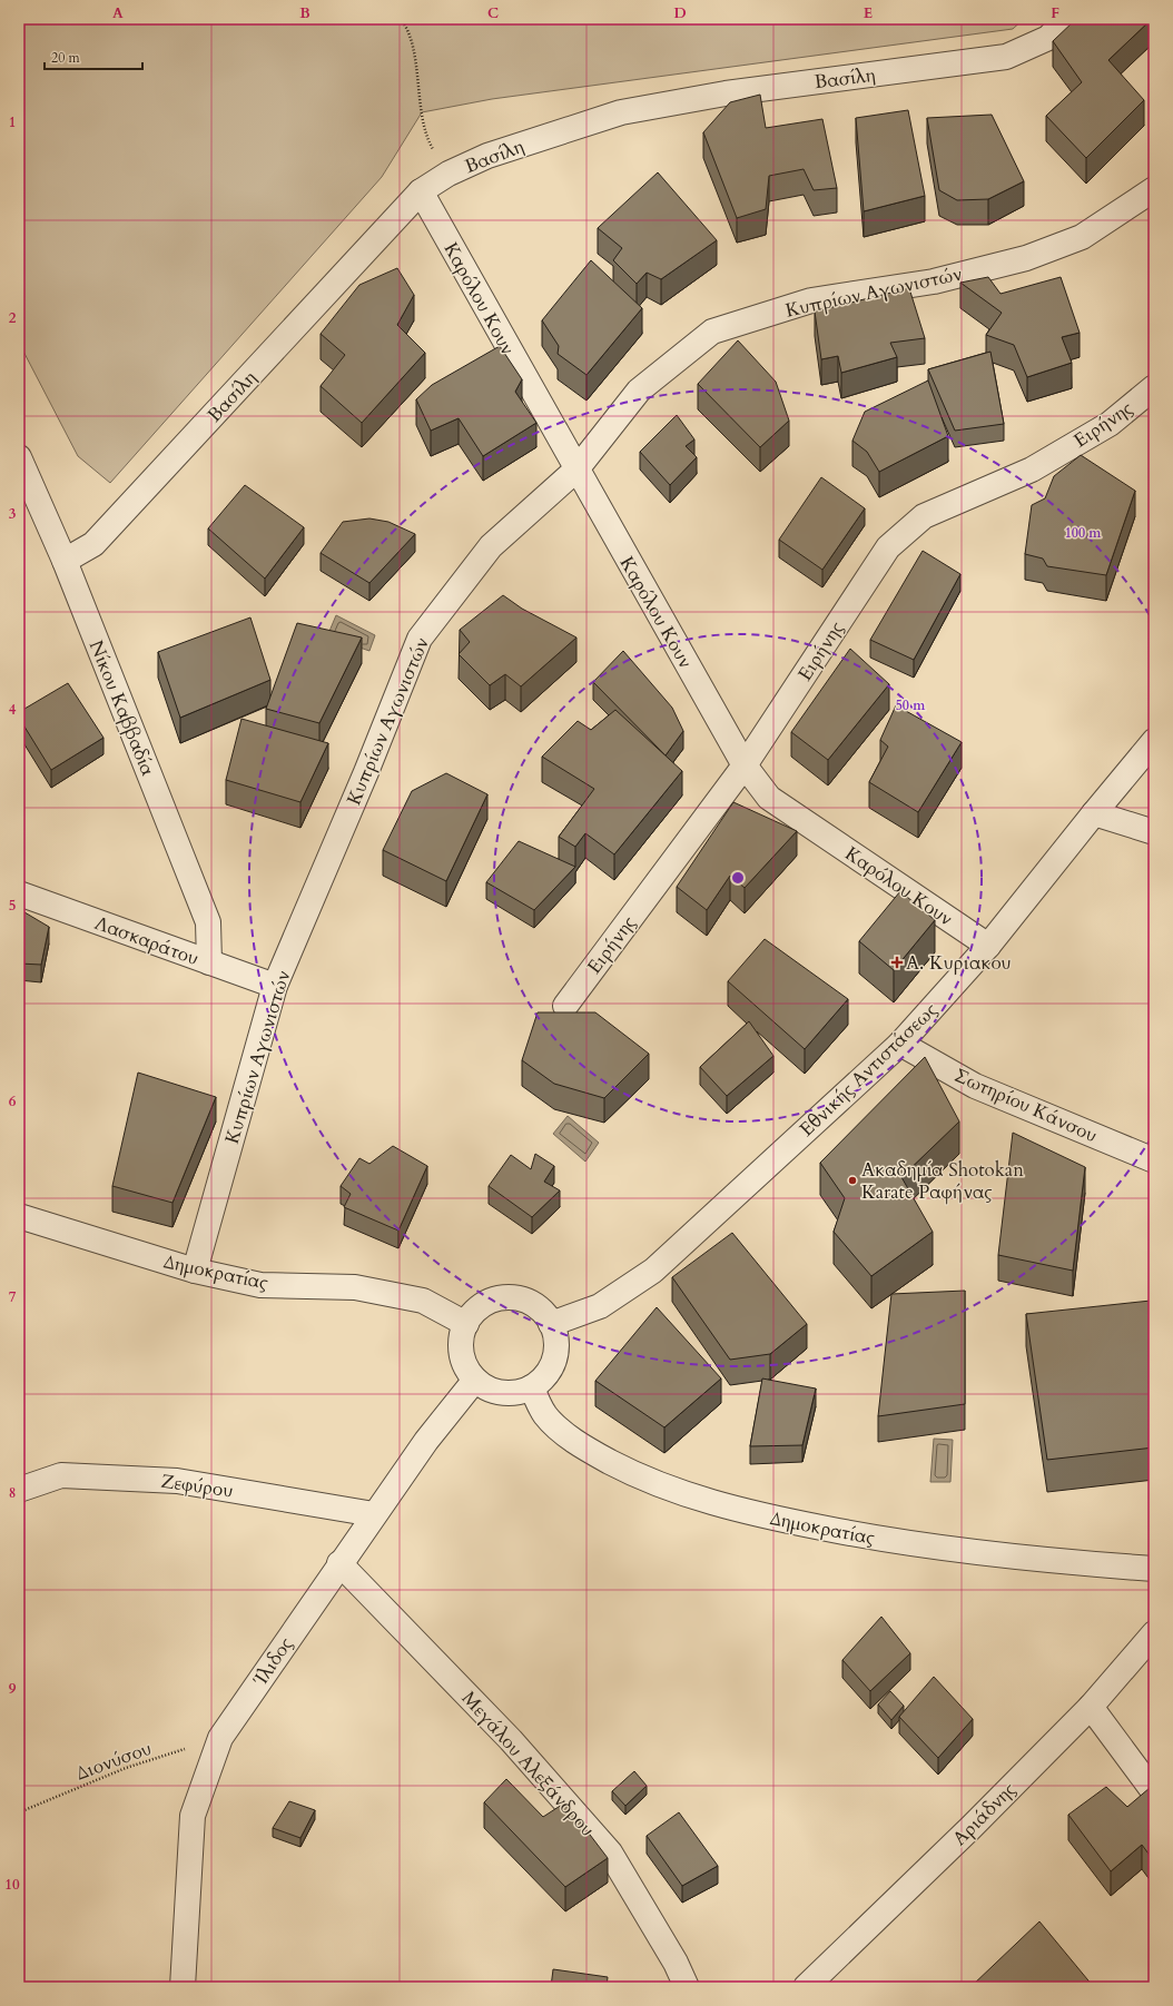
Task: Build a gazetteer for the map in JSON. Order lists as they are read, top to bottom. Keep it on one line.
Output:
{"streets":{"street":["Βασίλη","Κυπρίων Αγωνιστών","Καρόλου Κουν","Ειρήνης","Νίκου Καββαδία","Λασκαράτου","Εθνικής Αντιστάσεως","Σωτηρίου Κάνσου","Δημοκρατίας","Ζεφύρου","Ίλιδος","Μεγάλου Αλεξάνδρου","Αριάδνης"],"path":["Διονύσου"]},"crossings":[["Βασίλη","Καρόλου Κουν"],["Βασίλη","Νίκου Καββαδία"],["Κυπρίων Αγωνιστών","Καρόλου Κουν"],["Κυπρίων Αγωνιστών","Λασκαράτου"],["Κυπρίων Αγωνιστών","Δημοκρατίας"],["Καρόλου Κουν","Ειρήνης"],["Καρόλου Κουν","Εθνικής Αντιστάσεως"],["Νίκου Καββαδία","Λασκαράτου"],["Εθνικής Αντιστάσεως","Σωτηρίου Κάνσου"],["Εθνικής Αντιστάσεως","Δημοκρατίας"],["Εθνικής Αντιστάσεως","Ίλιδος"],["Δημοκρατίας","Ίλιδος"],["Ζεφύρου","Ίλιδος"],["Ίλιδος","Διονύσου"],["Ίλιδος","Μεγάλου Αλεξάνδρου"]],"places":{"health":["Α. Κυριακου"],"other":["Ακαδημία Shotokan Karate Ραφήνας"]},"scale_bar":"20 m","grid":{"columns":["A","B","C","D","E","F"],"rows":["1","2","3","4","5","6","7","8","9","10"]},"rings":["100 m","50 m"]}
